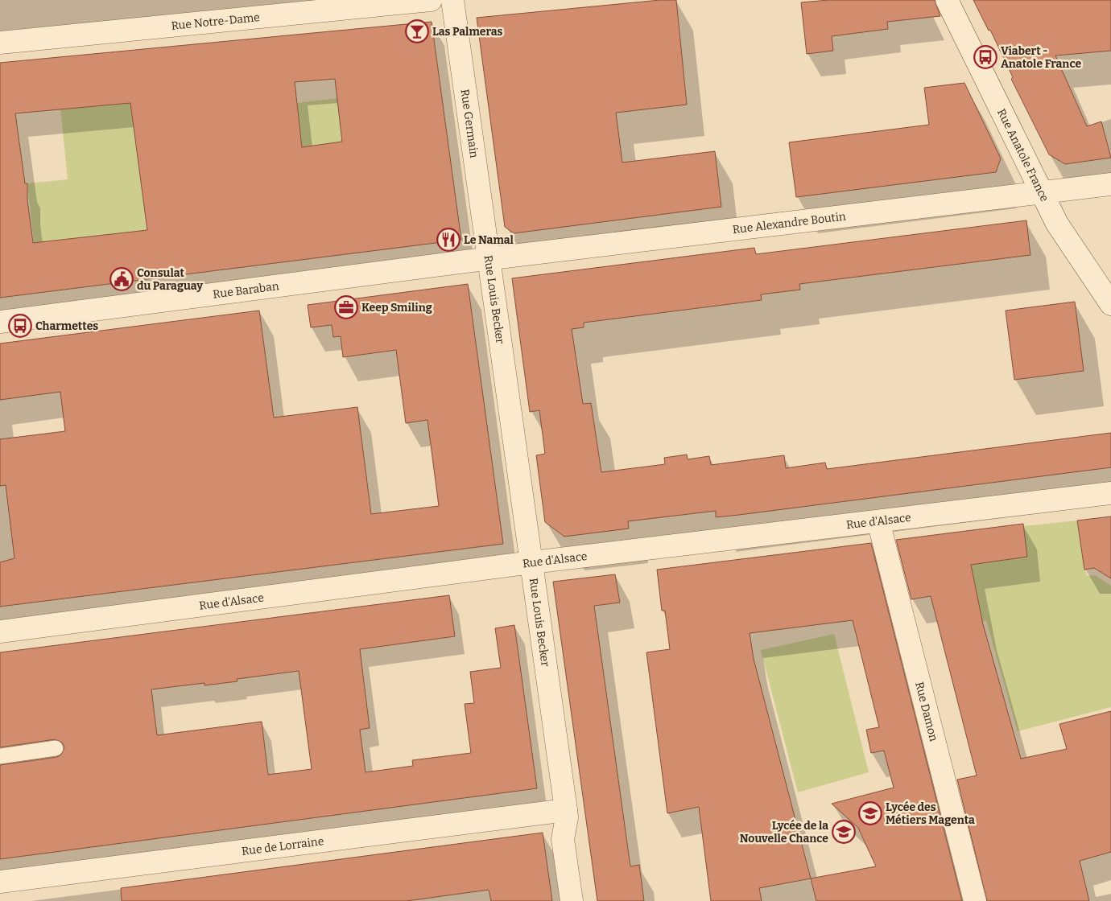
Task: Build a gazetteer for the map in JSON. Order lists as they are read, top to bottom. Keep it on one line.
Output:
{"streets":{"street":["Rue Notre-Dame","Rue Germain","Rue Anatole France","Rue Alexandre Boutin","Rue Baraban","Rue Louis Becker","Rue d'Alsace","Rue Damon","Rue de Lorraine"]},"crossings":[["Rue Germain","Rue Alexandre Boutin"],["Rue Germain","Rue Louis Becker"],["Rue Anatole France","Rue Alexandre Boutin"],["Rue Alexandre Boutin","Rue Baraban"],["Rue Alexandre Boutin","Rue Louis Becker"],["Rue Louis Becker","Rue d'Alsace"],["Rue Louis Becker","Rue de Lorraine"],["Rue d'Alsace","Rue Damon"]],"places":{"bar":["Las Palmeras"],"bus stop":["Viabert - Anatole France","Charmettes"],"restaurant":["Le Namal"],"public building":["Consulat du Paraguay"],"office":["Keep Smiling"],"school or university":["Lycée des Métiers Magenta","Lycée de la Nouvelle Chance"]}}
